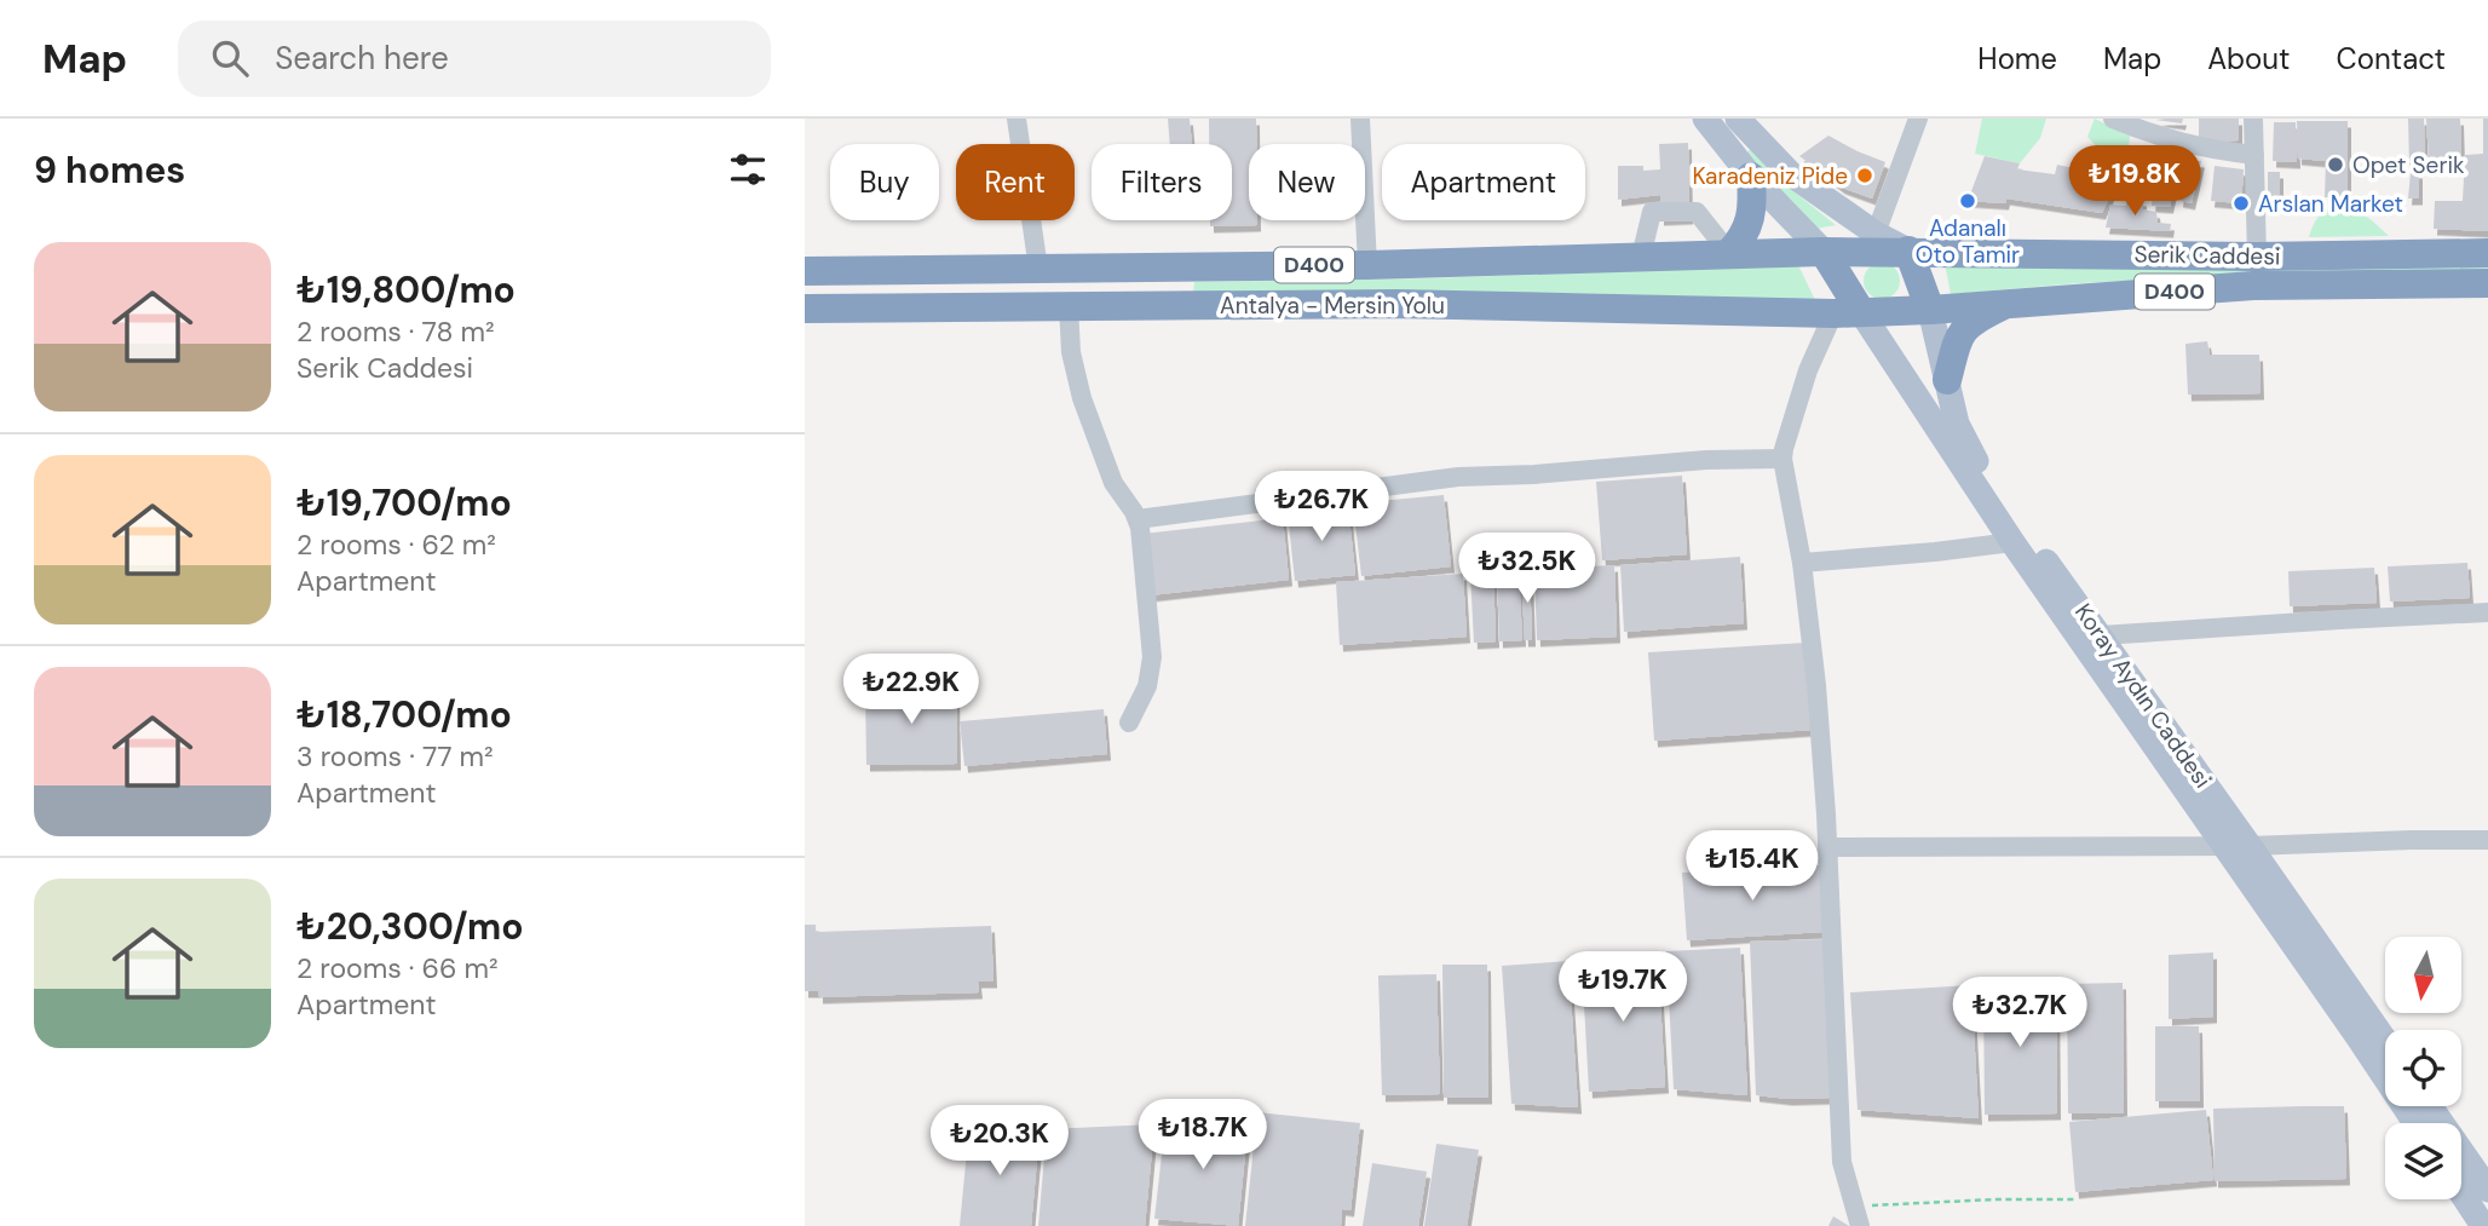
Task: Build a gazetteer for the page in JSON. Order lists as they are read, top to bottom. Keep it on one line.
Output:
{"streets":{"highway":["Serik Caddesi","D400","Antalya - Mersin Yolu"],"main road":["Koray Aydın Caddesi"]},"crossings":[["Serik Caddesi","Antalya - Mersin Yolu"],["Serik Caddesi","Koray Aydın Caddesi"]],"places":["Opet Serik","Karadeniz Pide","Adanalı Oto Tamir","Arslan Market"],"north":"bottom","page":{"header":"Map","search":"Search here","nav":["Home","Map","About","Contact"],"heading":"9 homes","chip":["Buy","Rent","Filters","New","Apartment"],"price":["₺19.8K","₺26.7K","₺32.5K","₺22.9K","₺15.4K","₺19.7K","₺32.7K","₺18.7K","₺20.3K"],"list":[{"name":"₺19,800/mo","note":"2 rooms · 78 m² · Serik Caddesi"},{"name":"₺19,700/mo","note":"2 rooms · 62 m² · Apartment"},{"name":"₺18,700/mo","note":"3 rooms · 77 m² · Apartment"},{"name":"₺20,300/mo","note":"2 rooms · 66 m² · Apartment"}]}}
